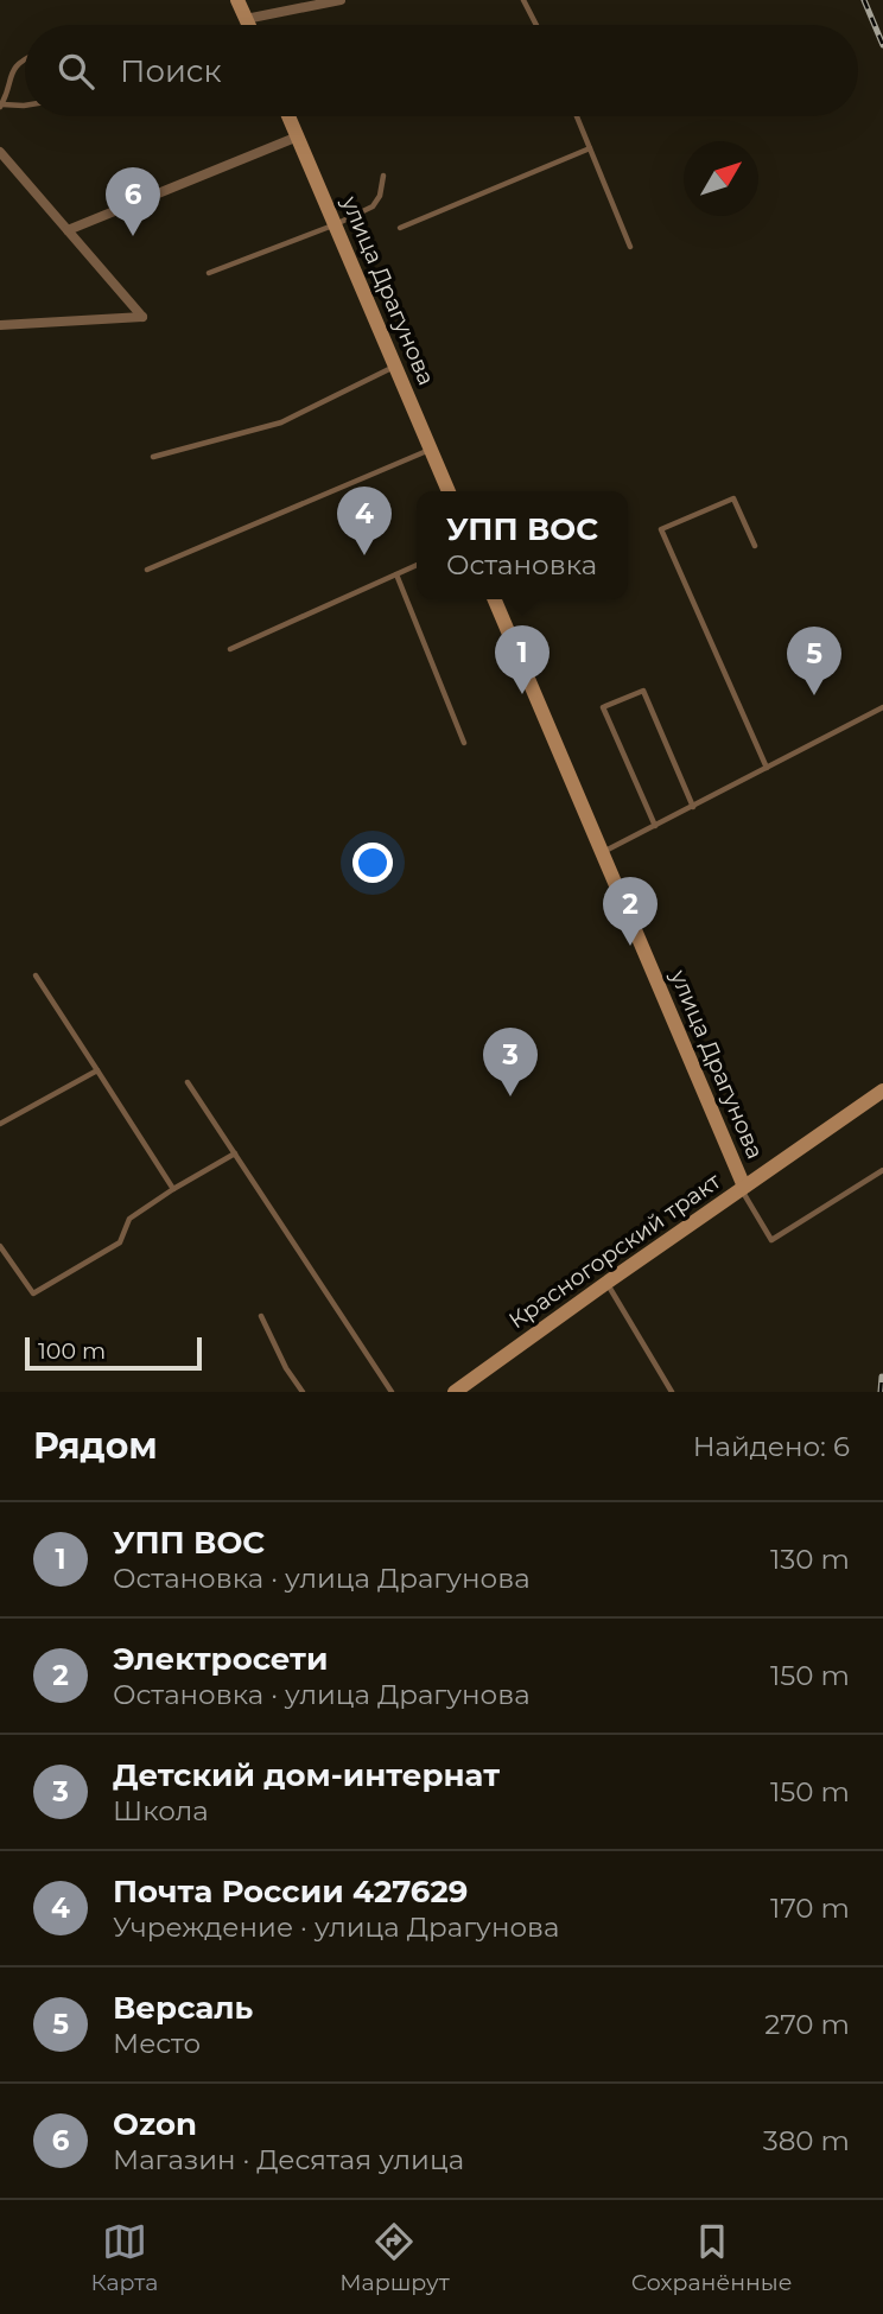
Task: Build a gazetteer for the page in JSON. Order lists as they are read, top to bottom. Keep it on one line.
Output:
{"streets":{"main road":["улица Драгунова","Красногорский тракт"]},"crossings":[["улица Драгунова","Красногорский тракт"]],"scale_bar":"100 m","north":"top right","page":{"search":"Поиск","pins":["6","4","1","5","2","3"],"popup":["УПП ВОС","Остановка"],"scale":"100 m","heading":["Рядом","Найдено: 6"],"list":[{"mark":"1","name":"УПП ВОС","note":"Остановка · улица Драгунова","value":"130 m"},{"mark":"2","name":"Электросети","note":"Остановка · улица Драгунова","value":"150 m"},{"mark":"3","name":"Детский дом-интернат","note":"Школа","value":"150 m"},{"mark":"4","name":"Почта России 427629","note":"Учреждение · улица Драгунова","value":"170 m"},{"mark":"5","name":"Версаль","note":"Место","value":"270 m"},{"mark":"6","name":"Ozon","note":"Магазин · Десятая улица","value":"380 m"}],"nav":["Карта","Маршрут","Сохранённые"]}}
